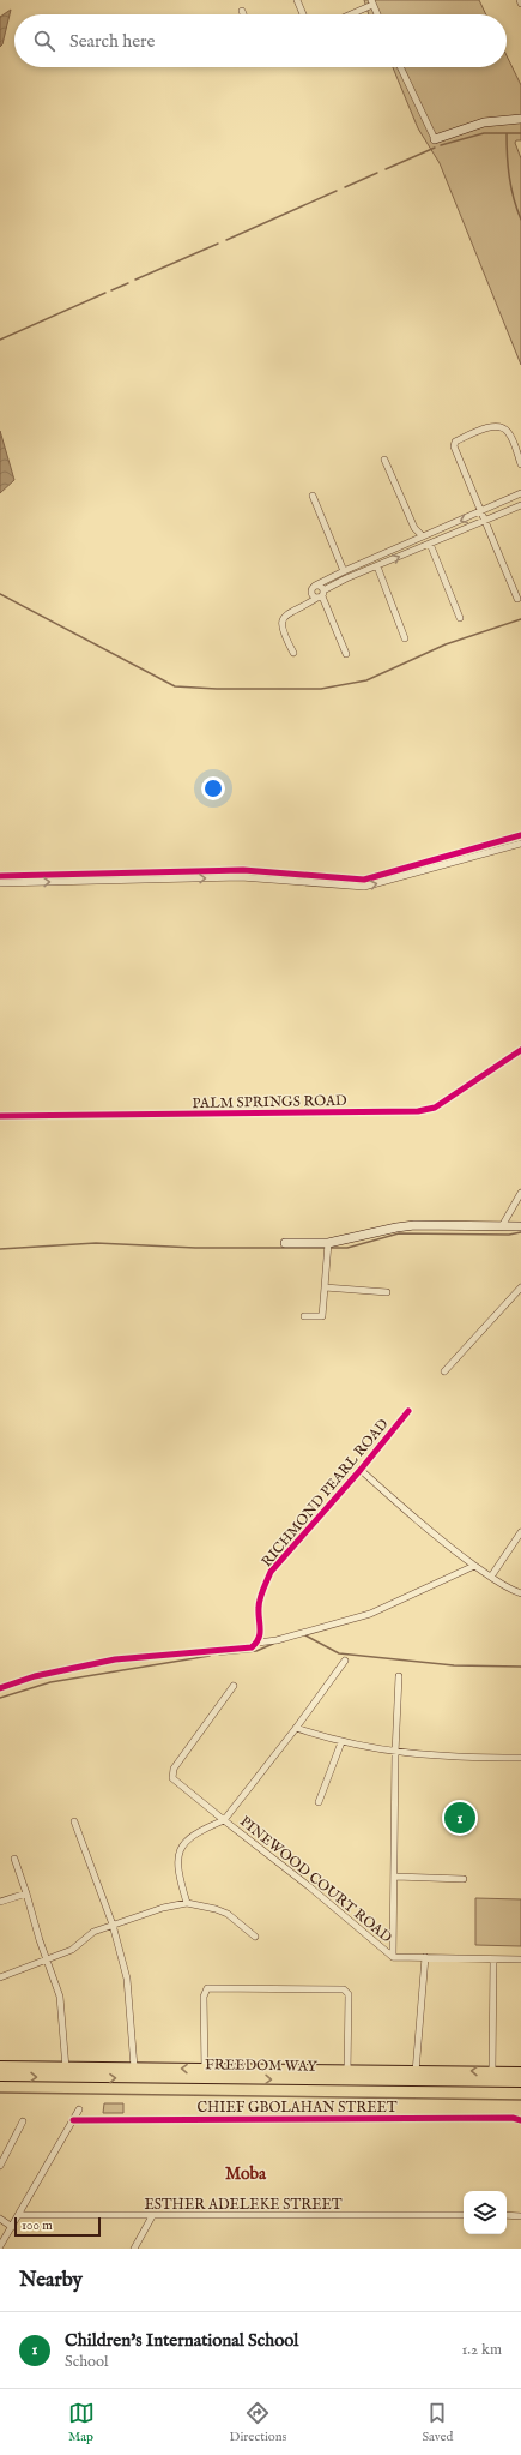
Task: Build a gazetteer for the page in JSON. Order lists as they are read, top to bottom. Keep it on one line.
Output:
{"streets":{"main road":["FREEDOM WAY"],"street":["PALM SPRINGS ROAD","RICHMOND PEARL ROAD","PINEWOOD COURT ROAD","CHIEF GBOLAHAN STREET","ESTHER ADELEKE STREET"]},"districts":["Moba"],"scale_bar":"100 m","page":{"search":"Search here","pins":"1","scale":"100 m","heading":"Nearby","list":[{"mark":"1","name":"Children's International School","note":"School","value":"1.2 km"}],"nav":["Map","Directions","Saved"]}}
